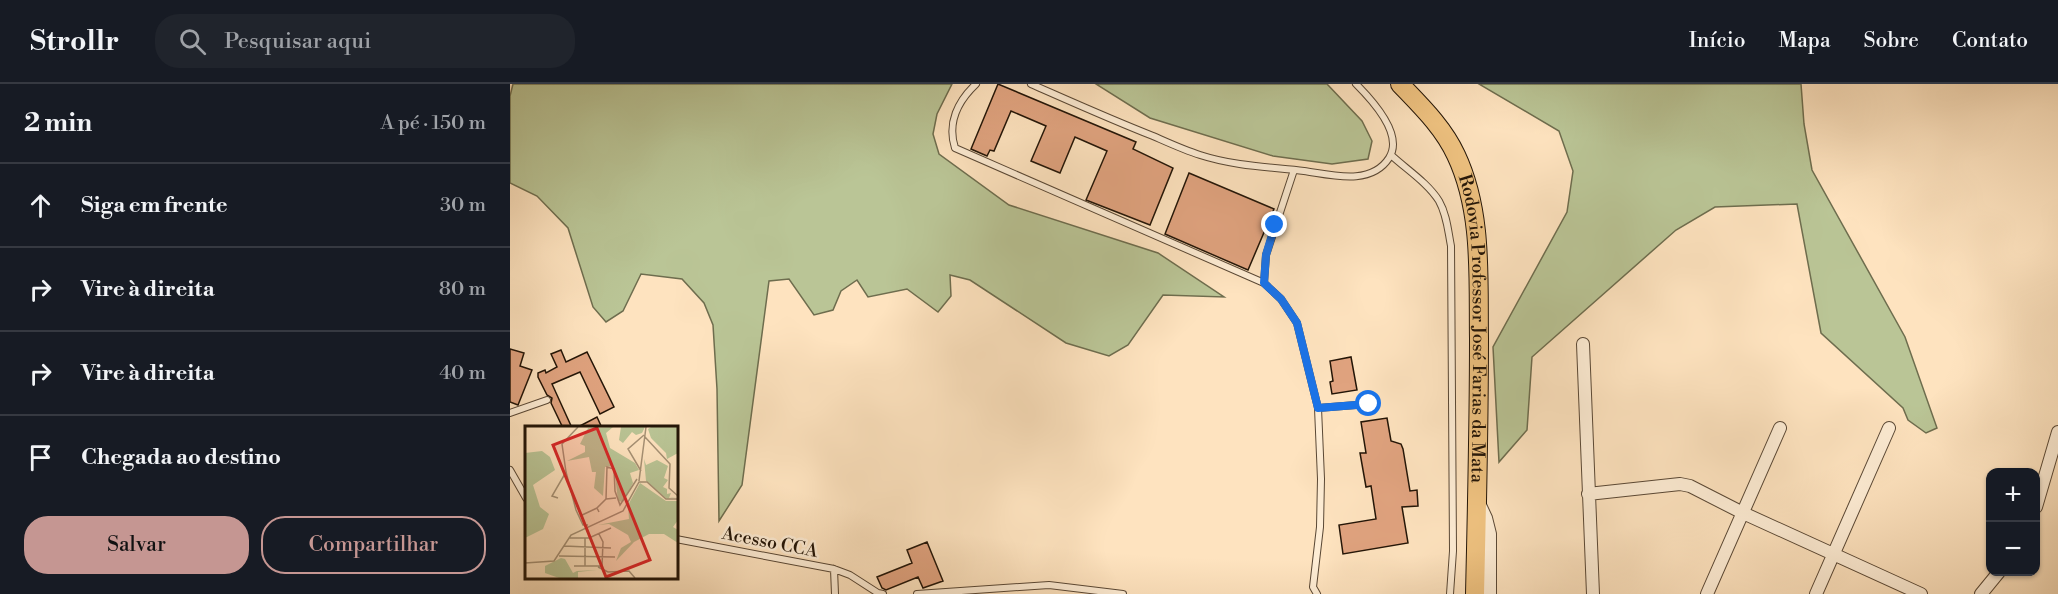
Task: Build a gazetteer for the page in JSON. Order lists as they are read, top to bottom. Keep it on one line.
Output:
{"streets":{"main road":["Rodovia Professor José Farias da Mata"],"lane":["Acesso CCA"]},"page":{"header":"Strollr","search":"Pesquisar aqui","nav":["Início","Mapa","Sobre","Contato"],"heading":["2 min","A pé · 150 m"],"list":[["Siga em frente","30 m"],["Vire à direita","80 m"],["Vire à direita","40 m"],"Chegada ao destino"],"map_buttons":["+","−"],"buttons":["Salvar","Compartilhar"]}}
